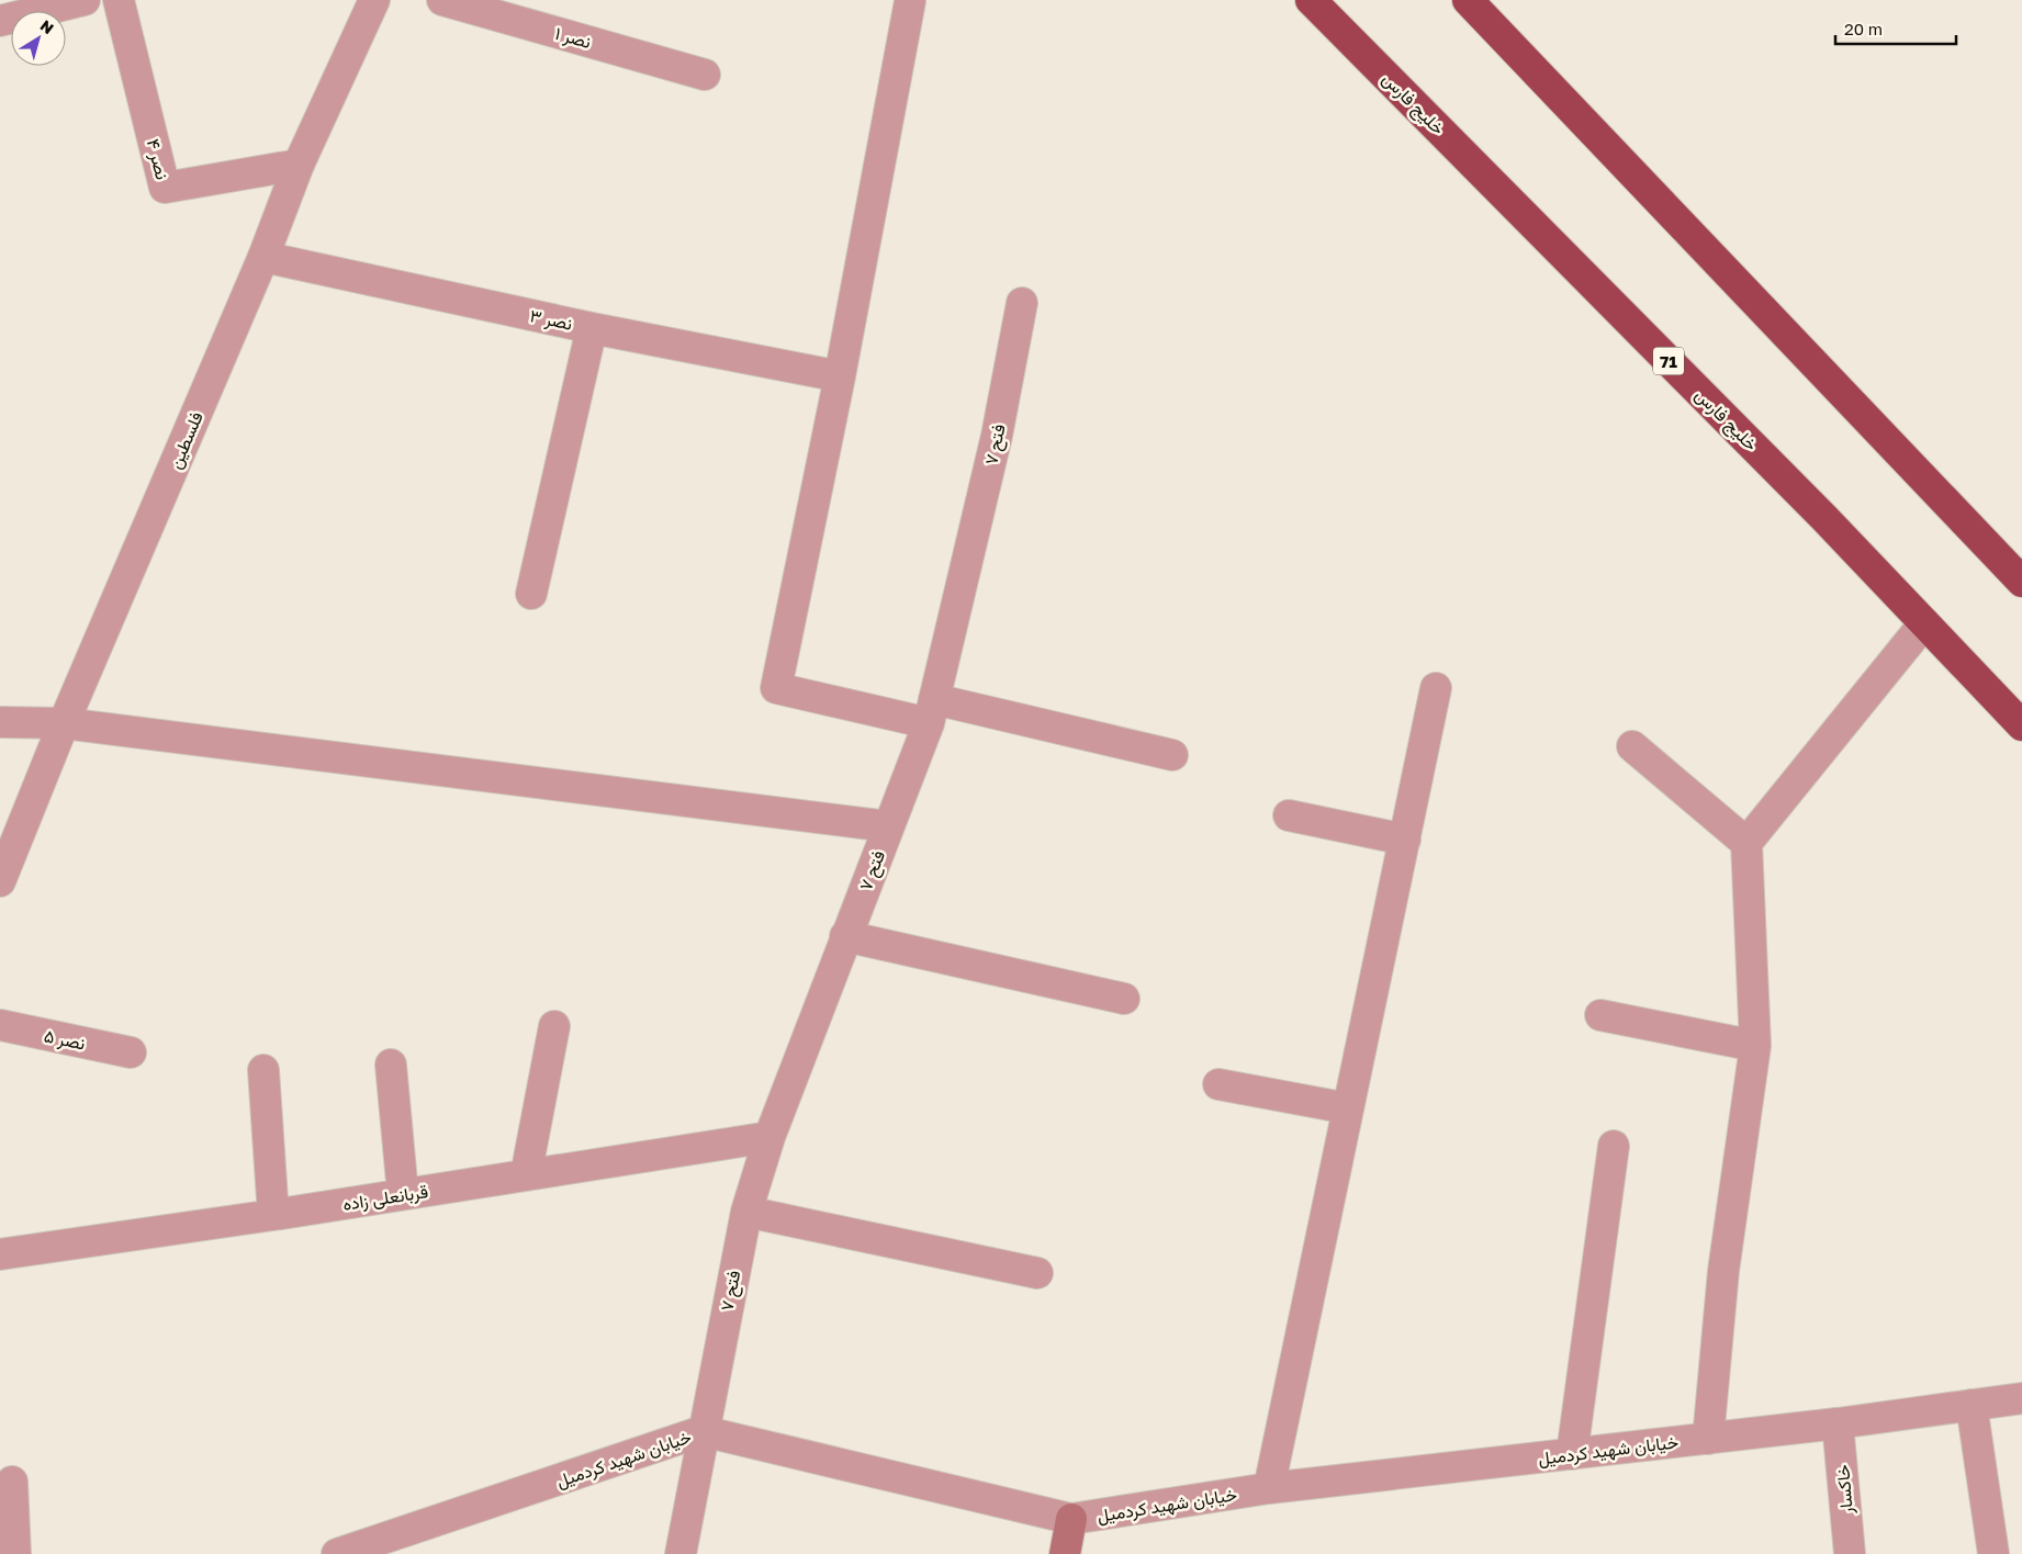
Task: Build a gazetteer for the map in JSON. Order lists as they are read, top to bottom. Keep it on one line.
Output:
{"streets":{"highway":["خلیج فارس","71"],"street":["نصر ۱","نصر ۴","نصر ۳","فلسطین","فتح ۷","نصر ۵","قربانعلی زاده","خیابان شهید کردمیل","خاکسار"]},"crossings":[["نصر ۴","فلسطین"],["نصر ۳","فلسطین"],["فتح ۷","قربانعلی زاده"],["فتح ۷","خیابان شهید کردمیل"],["خیابان شهید کردمیل","خاکسار"]],"scale_bar":"20 m","north":"top right"}
